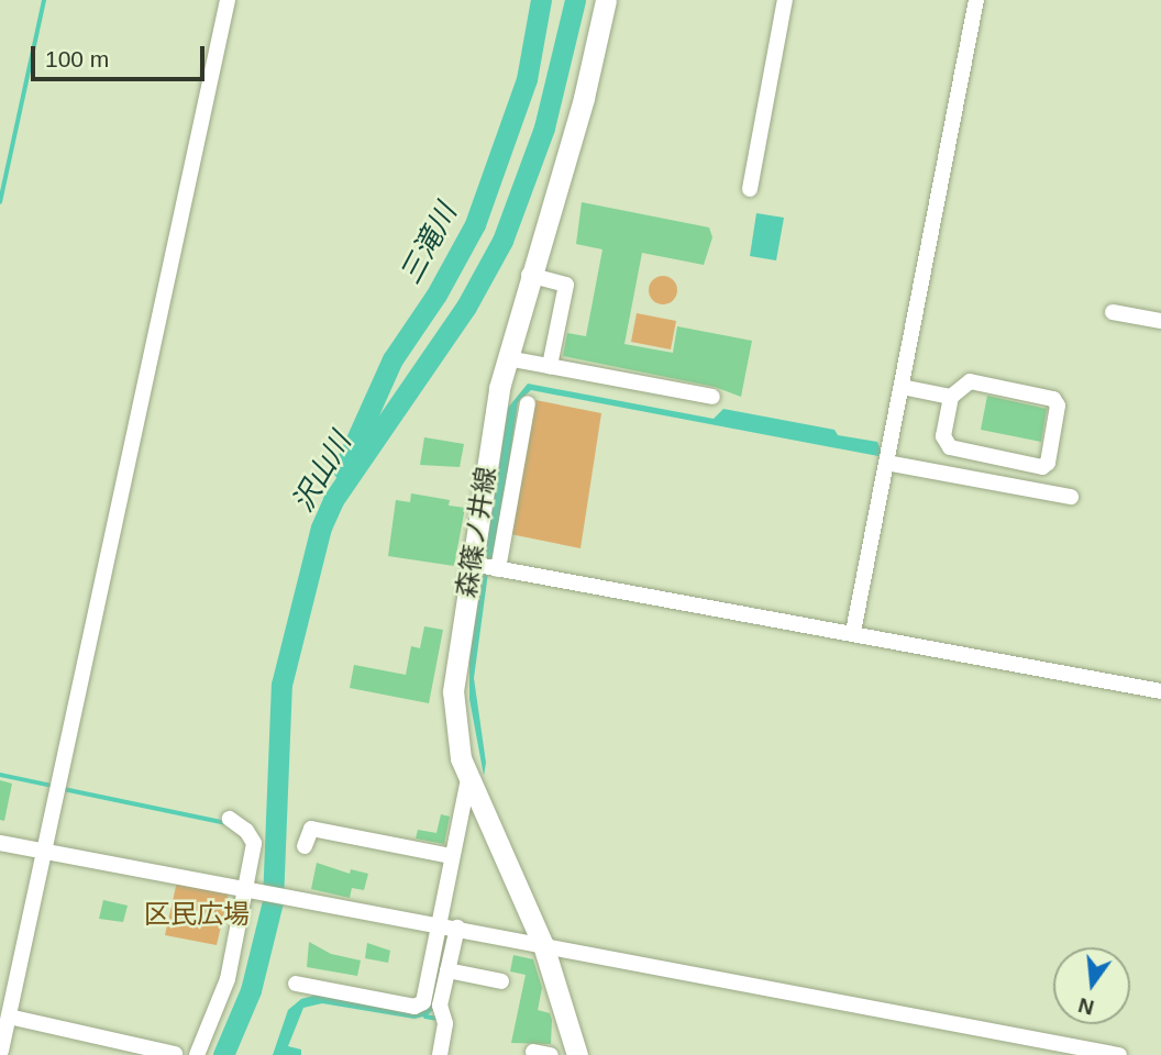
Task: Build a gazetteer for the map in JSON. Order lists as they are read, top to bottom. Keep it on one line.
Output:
{"streets":{"main road":["森篠ノ井線"]},"water":["三滝川","沢山川"],"parks":["区民広場"],"scale_bar":"100 m","north":"bottom"}
